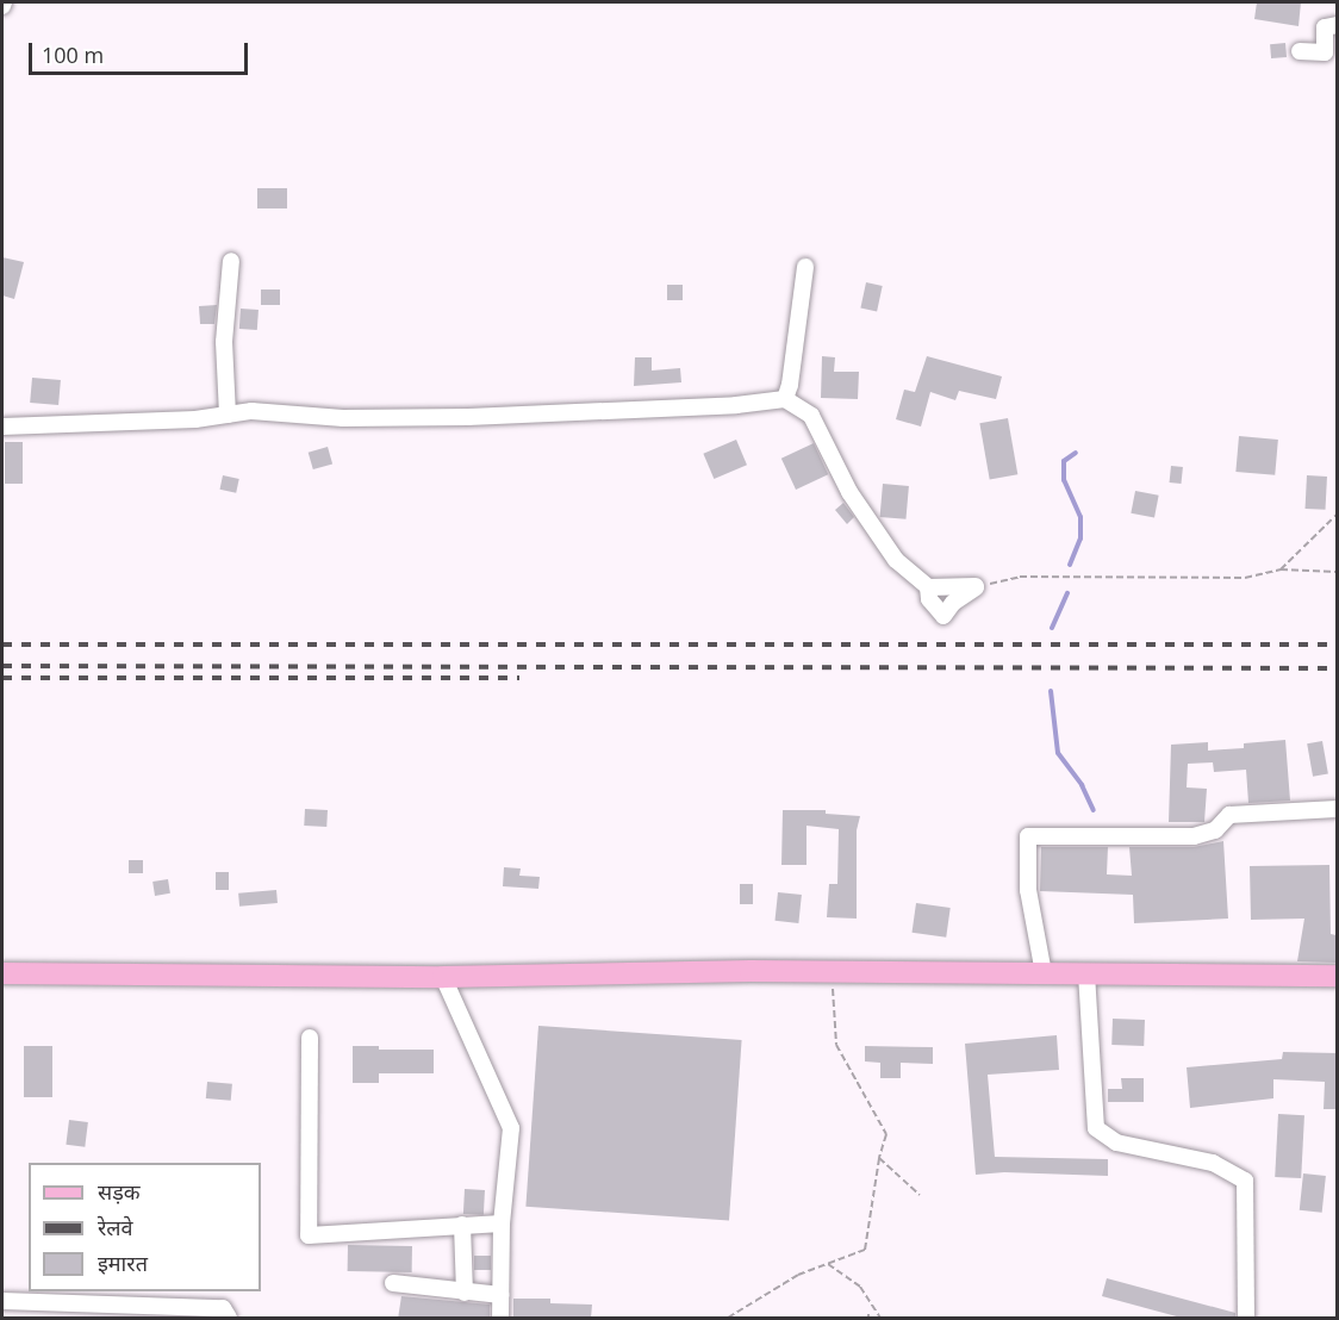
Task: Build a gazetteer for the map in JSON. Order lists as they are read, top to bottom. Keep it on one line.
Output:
{"legend":["सड़क","रेलवे","इमारत"],"scale_bar":"100 m"}
